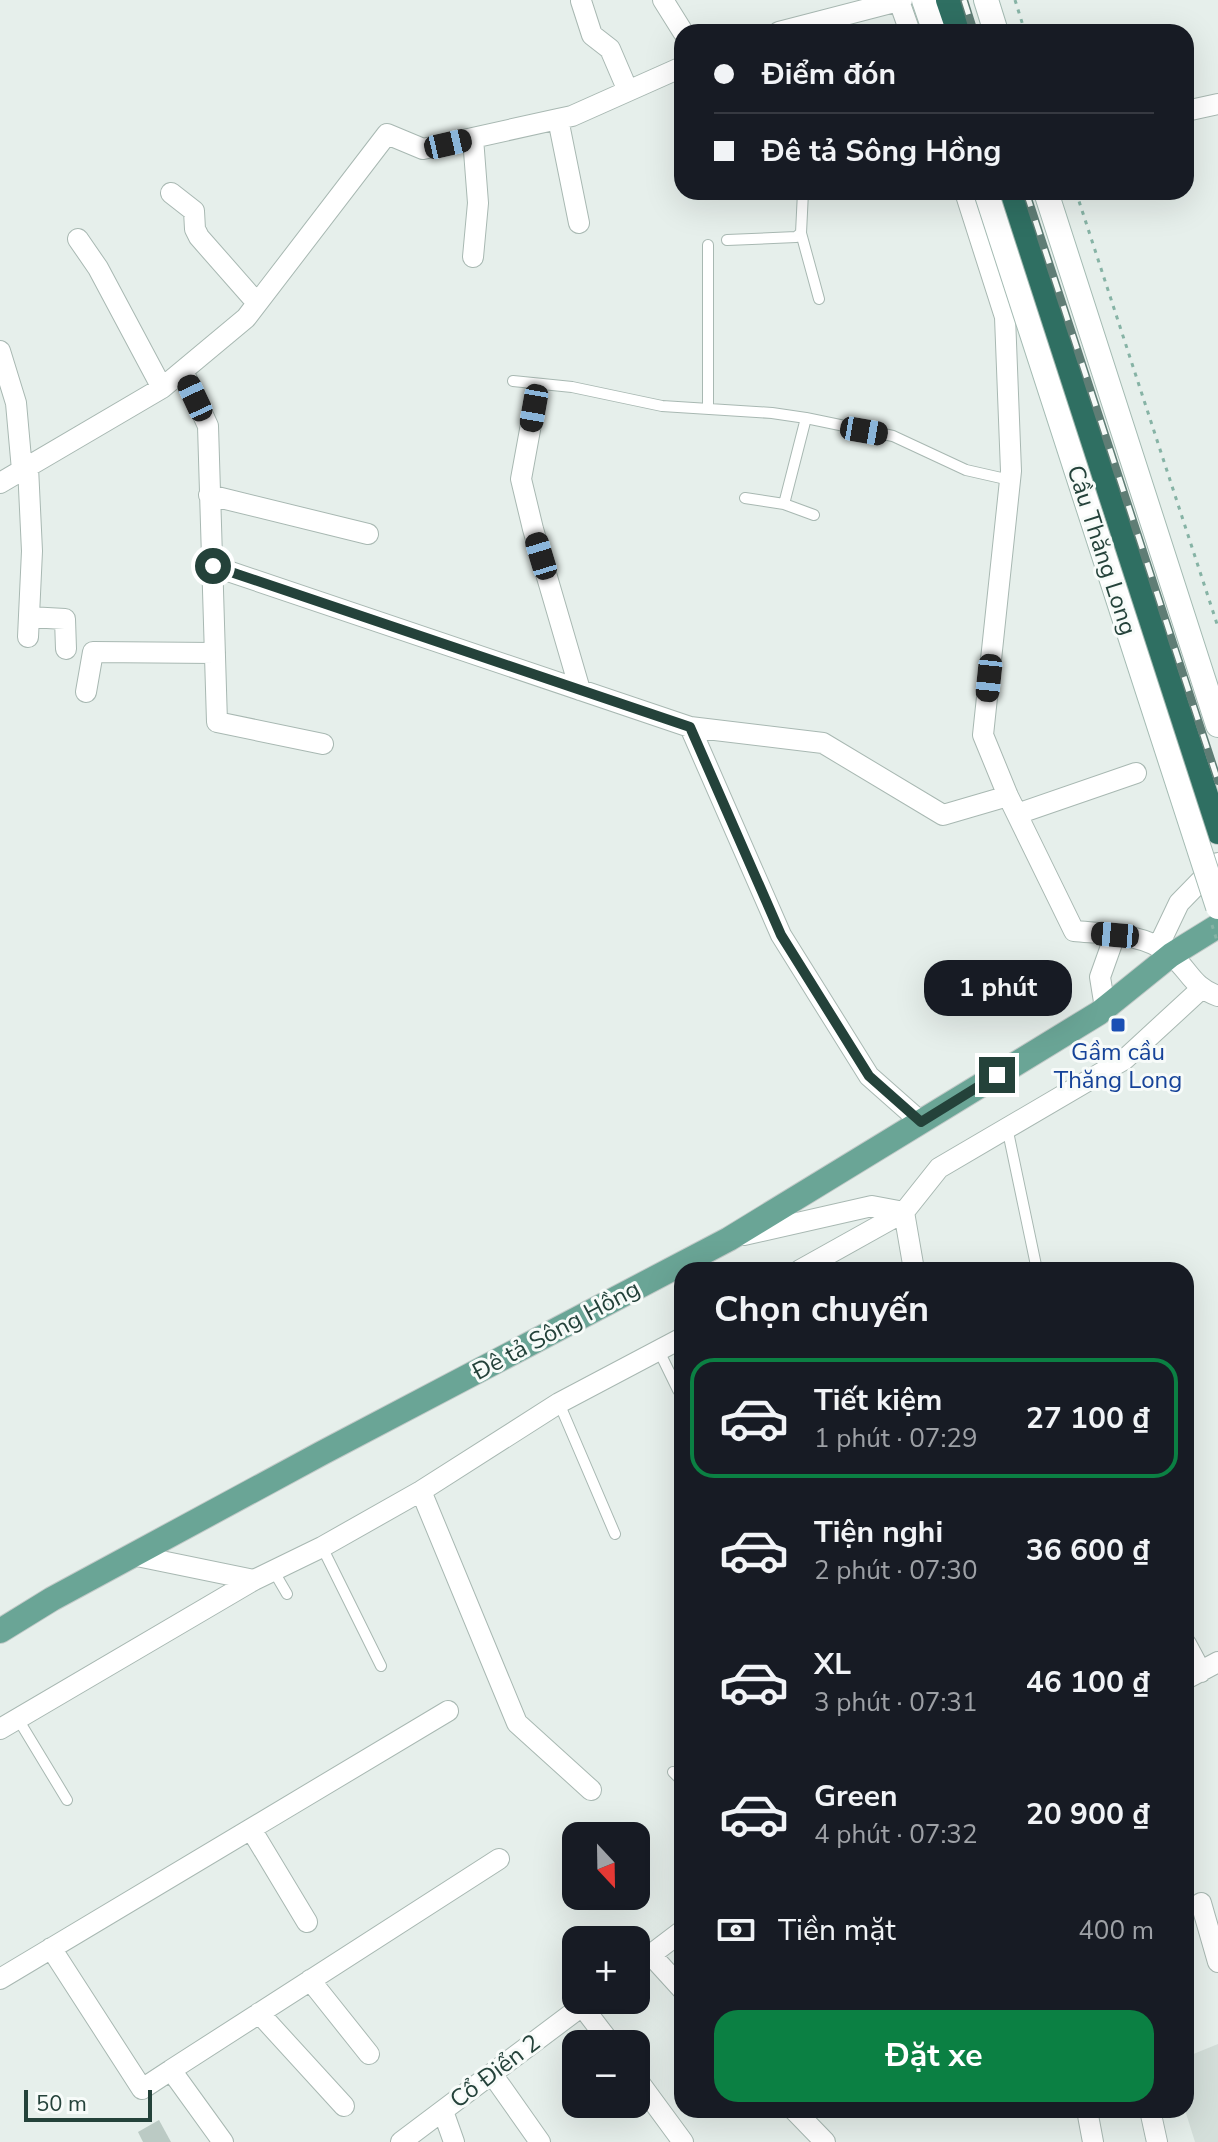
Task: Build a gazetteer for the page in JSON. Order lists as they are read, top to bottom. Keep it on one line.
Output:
{"streets":{"highway":["Cầu Thăng Long"],"main road":["Đê tả Sông Hồng"],"street":["Cổ Điển 2"]},"places":{"transit":["Gầm cầu Thăng Long"]},"scale_bar":"50 m","north":"bottom","page":{"banner":["Điểm đón","Đê tả Sông Hồng"],"bubble":"1 phút","heading":"Chọn chuyến","list":[{"name":"Tiết kiệm","note":"1 phút · 07:29","value":"27 100 ₫"},{"name":"Tiện nghi","note":"2 phút · 07:30","value":"36 600 ₫"},{"name":"XL","note":"3 phút · 07:31","value":"46 100 ₫"},{"name":"Green","note":"4 phút · 07:32","value":"20 900 ₫"}],"map_buttons":["+","−"],"pay":["Tiền mặt","400 m"],"buttons":"Đặt xe","scale":"50 m"}}
